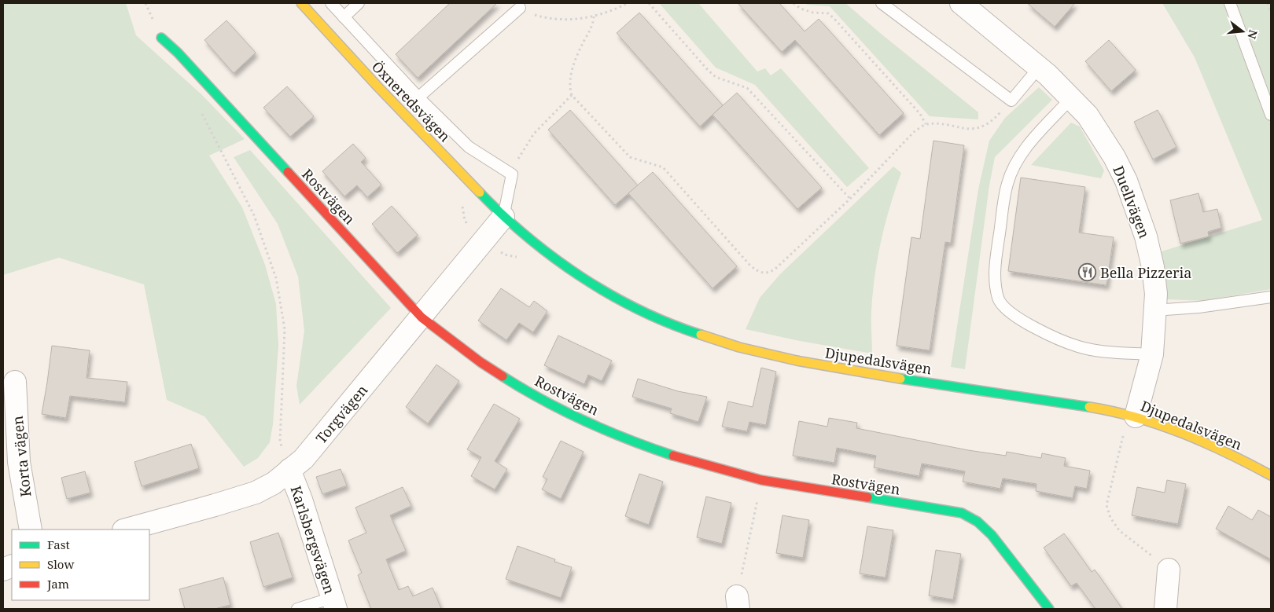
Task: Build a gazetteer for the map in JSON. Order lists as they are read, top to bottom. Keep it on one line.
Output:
{"streets":{"street":["Öxneredsvägen","Rostvägen","Duellvägen","Djupedalsvägen","Torgvägen","Korta vägen","Karlsbergsvägen"]},"crossings":[["Öxneredsvägen","Djupedalsvägen"],["Öxneredsvägen","Torgvägen"],["Rostvägen","Torgvägen"],["Duellvägen","Djupedalsvägen"],["Djupedalsvägen","Torgvägen"],["Torgvägen","Karlsbergsvägen"]],"places":{"restaurant":["Bella Pizzeria"]},"legend":["Fast","Slow","Jam"],"north":"right"}
